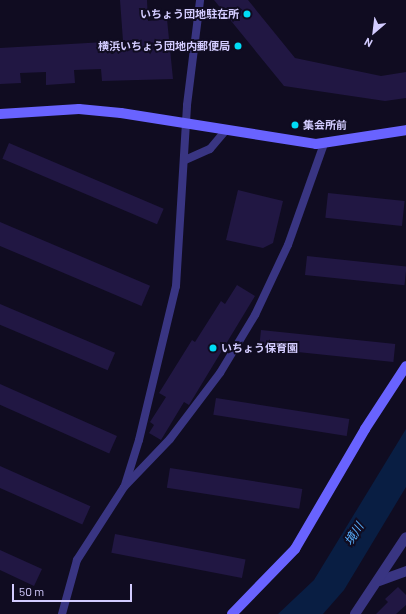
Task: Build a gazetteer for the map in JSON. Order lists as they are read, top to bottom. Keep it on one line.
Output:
{"water":["境川"],"places":["いちょう団地駐在所","横浜いちょう団地内郵便局","集会所前","いちょう保育園"],"scale_bar":"50 m","north":"bottom left"}
